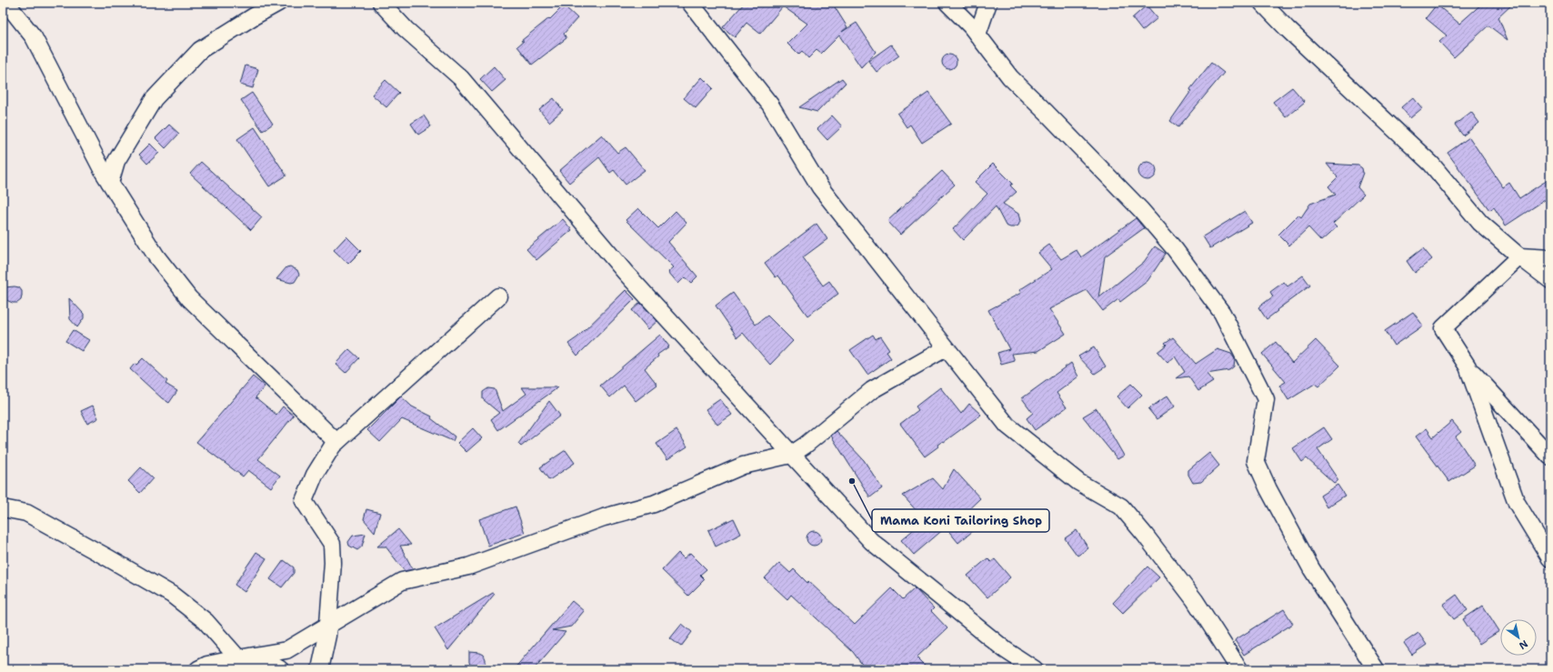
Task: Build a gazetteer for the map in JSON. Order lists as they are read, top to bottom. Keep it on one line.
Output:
{"places":["Mama Koni Tailoring Shop"],"north":"bottom right"}
